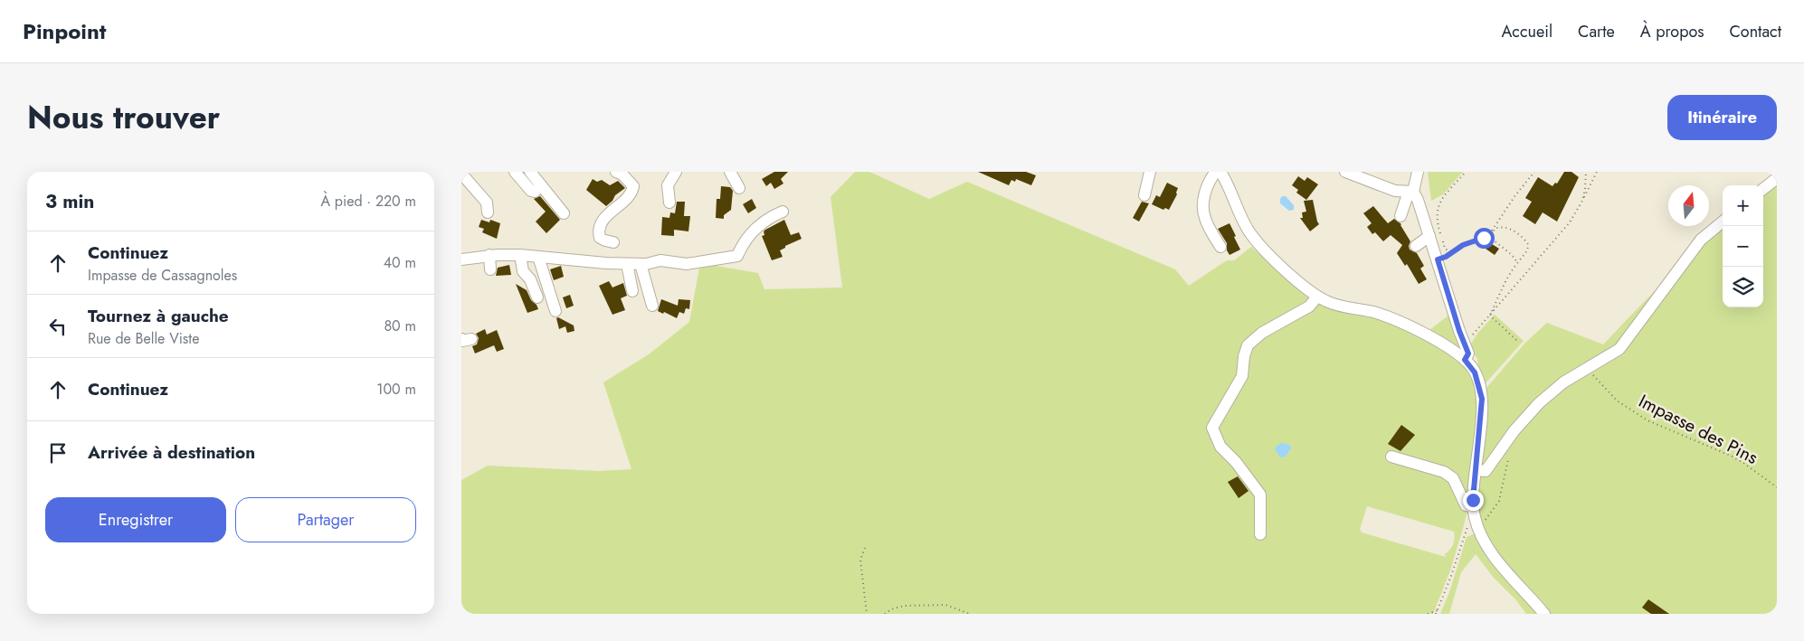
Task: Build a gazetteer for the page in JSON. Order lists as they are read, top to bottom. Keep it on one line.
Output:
{"streets":{"path":["Impasse des Pins"]},"north":"top","page":{"header":"Pinpoint","nav":["Accueil","Carte","À propos","Contact"],"title":"Nous trouver","buttons":["Itinéraire",["Enregistrer","Partager"]],"heading":["3 min","À pied · 220 m"],"map_buttons":["+","−"],"list":[["Continuez","Impasse de Cassagnoles","40 m"],["Tournez à gauche","Rue de Belle Viste","80 m"],["Continuez","100 m"],"Arrivée à destination"]}}
